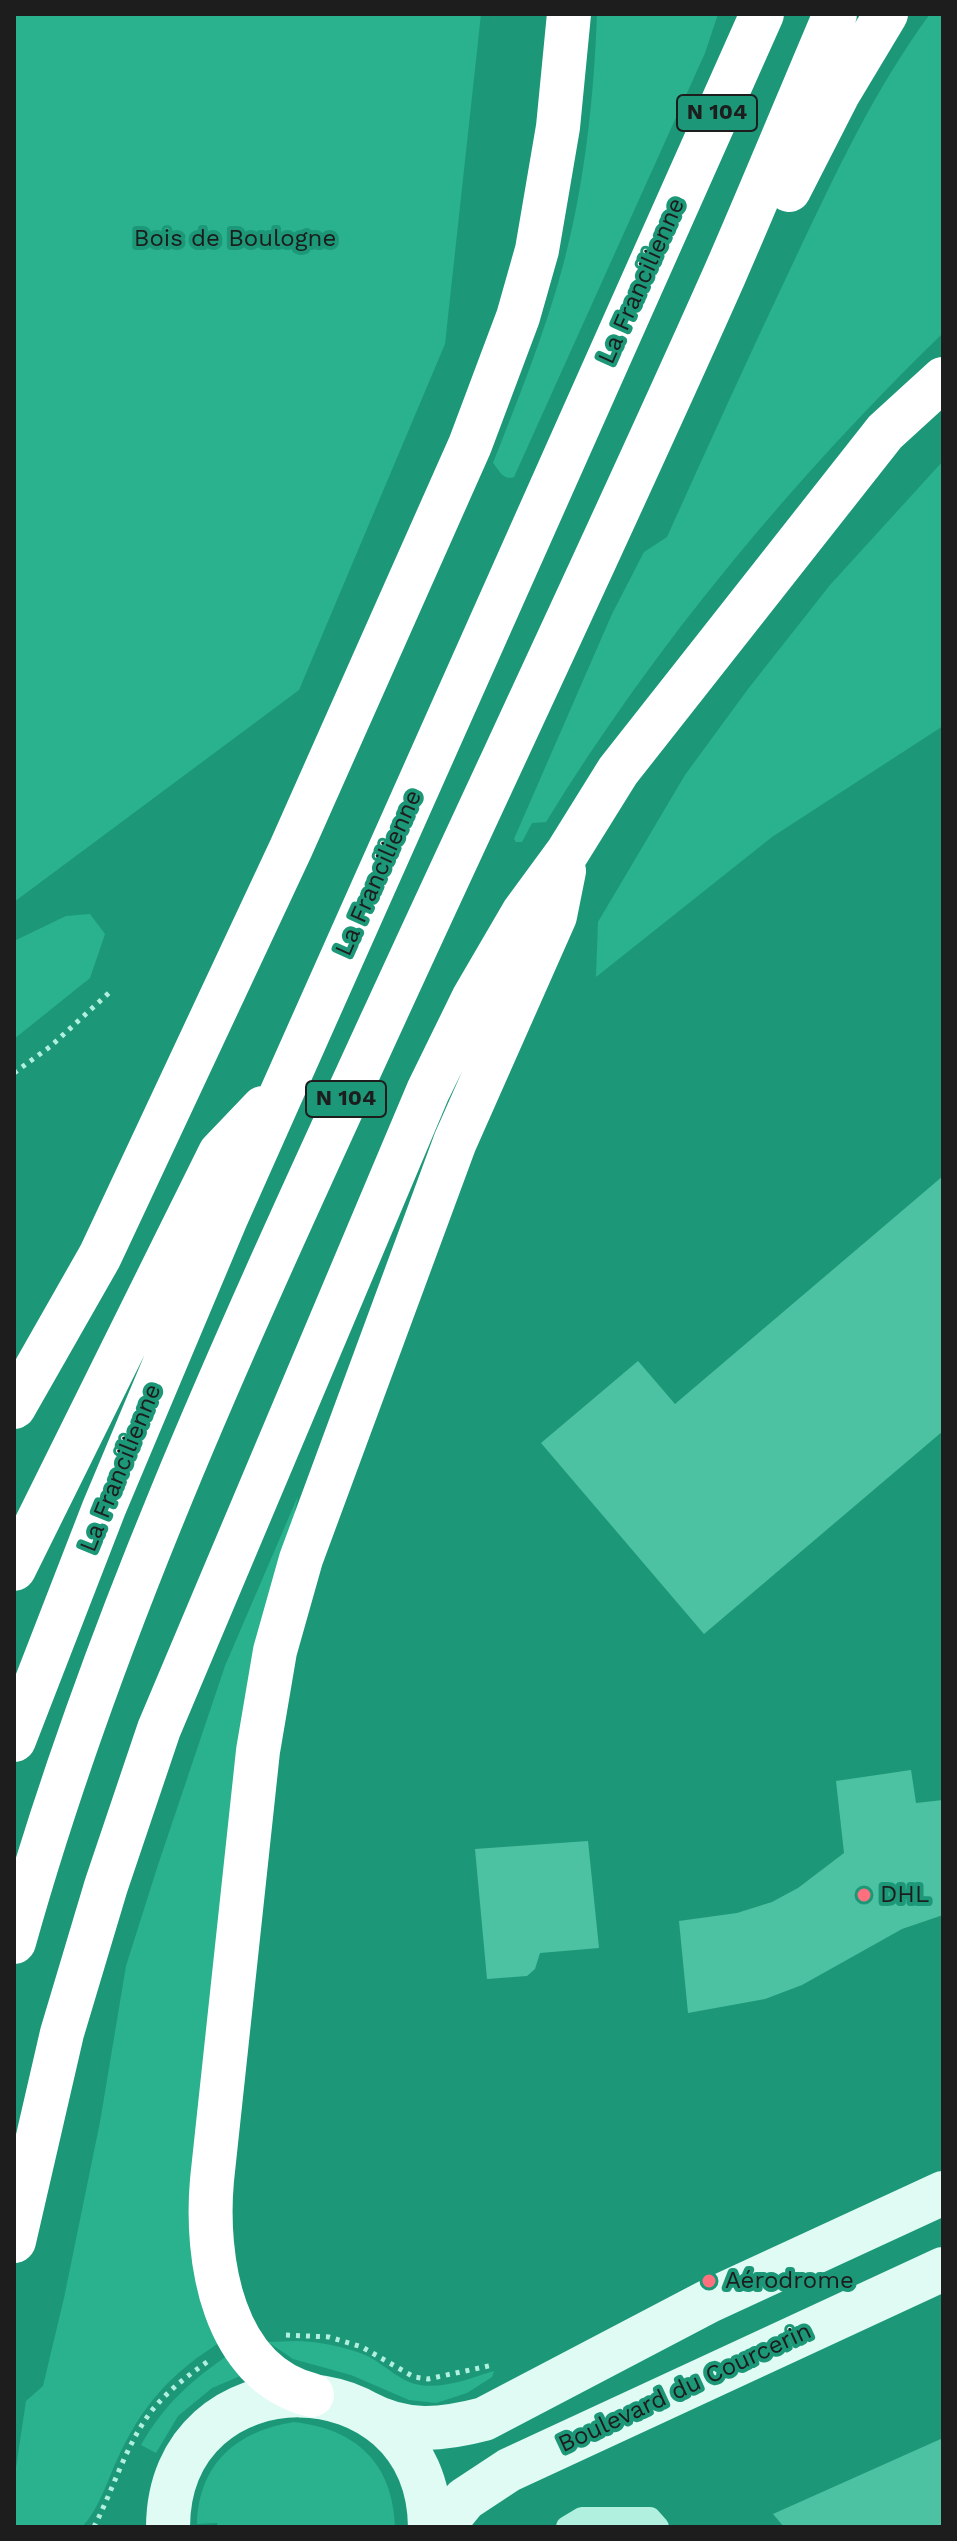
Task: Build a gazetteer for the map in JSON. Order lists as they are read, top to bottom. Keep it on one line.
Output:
{"streets":{"highway":["N 104","La Francilienne"],"main road":["Boulevard du Courcerin"]},"parks":["Bois de Boulogne"],"places":["DHL","Aérodrome"]}
